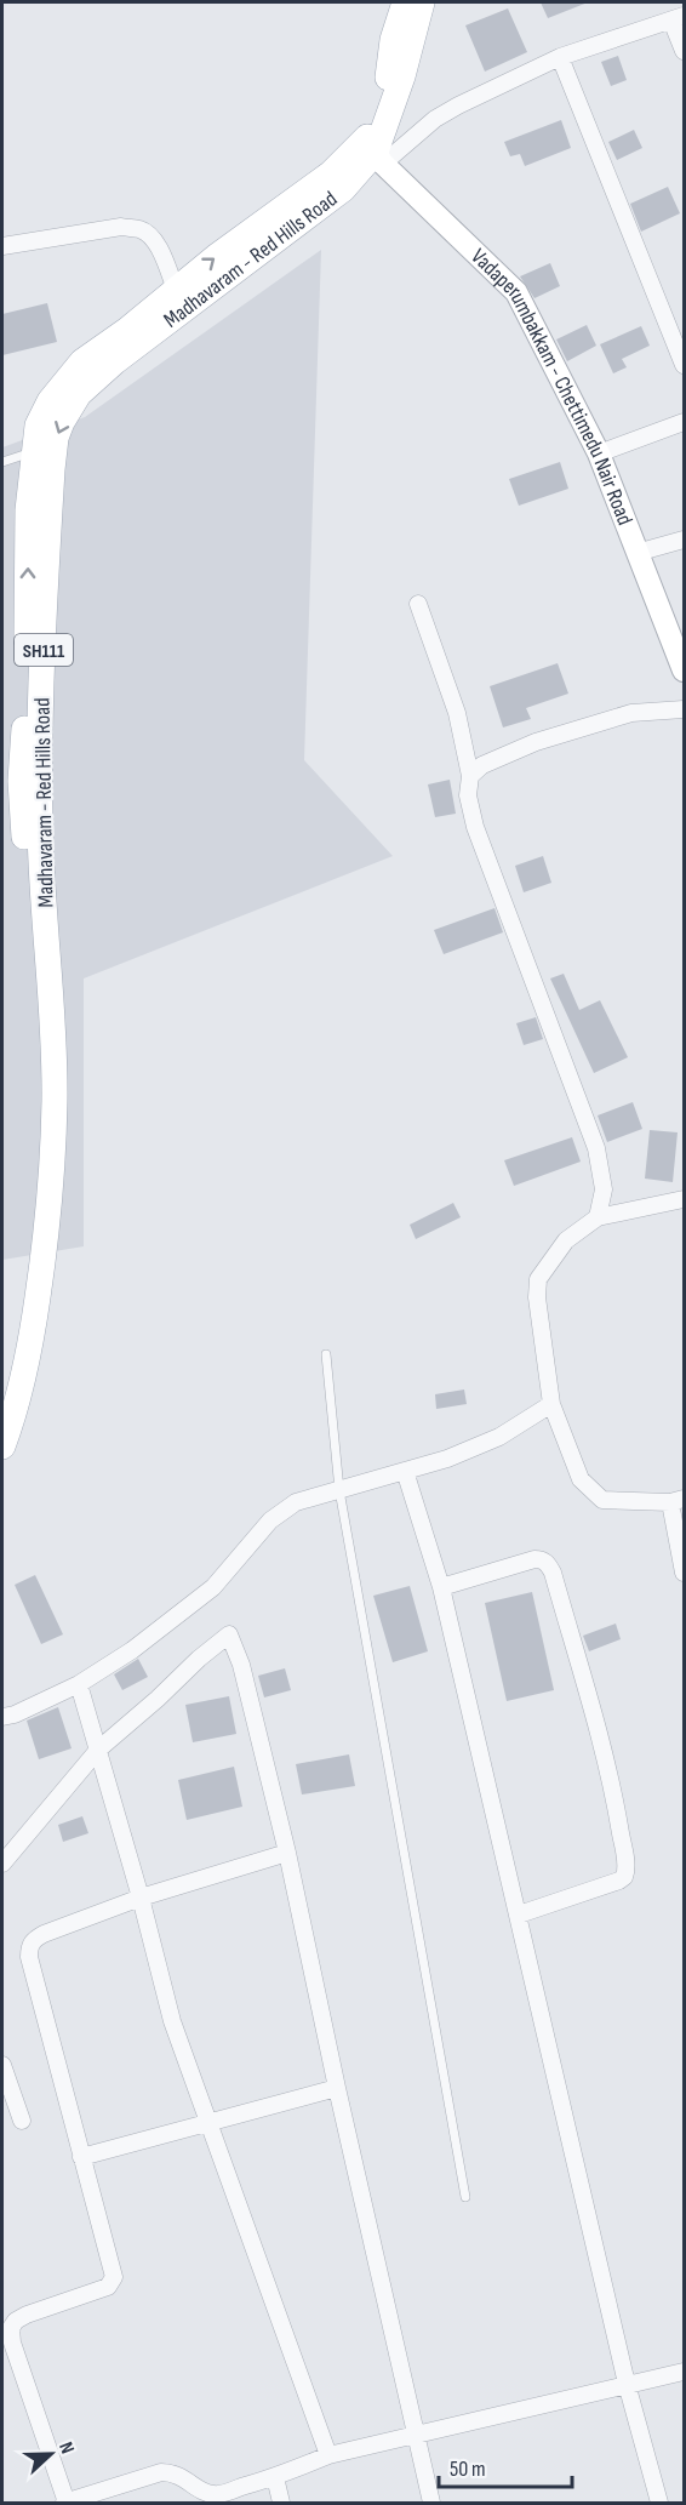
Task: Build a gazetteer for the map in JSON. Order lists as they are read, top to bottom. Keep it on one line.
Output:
{"streets":{"main road":["Madhavaram - Red Hills Road","SH111"],"street":["Vadaperumbakkam - Chettimedu Nair Road"]},"crossings":[["Madhavaram - Red Hills Road","Vadaperumbakkam - Chettimedu Nair Road"]],"scale_bar":"50 m","north":"right"}
